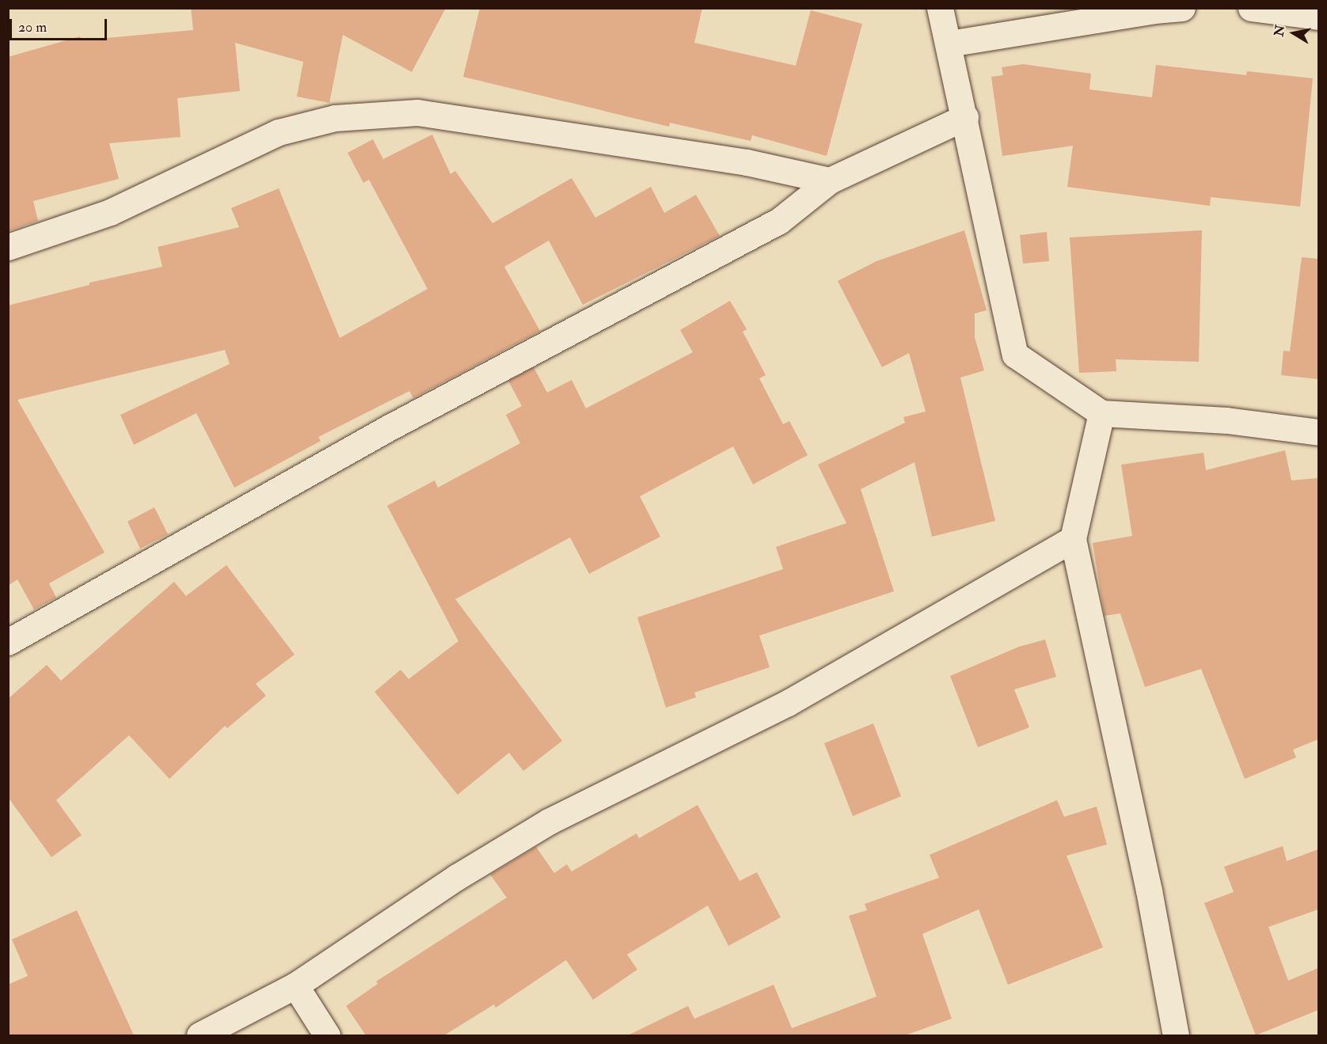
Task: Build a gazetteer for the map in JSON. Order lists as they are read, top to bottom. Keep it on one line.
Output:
{"scale_bar":"20 m","north":"left"}
